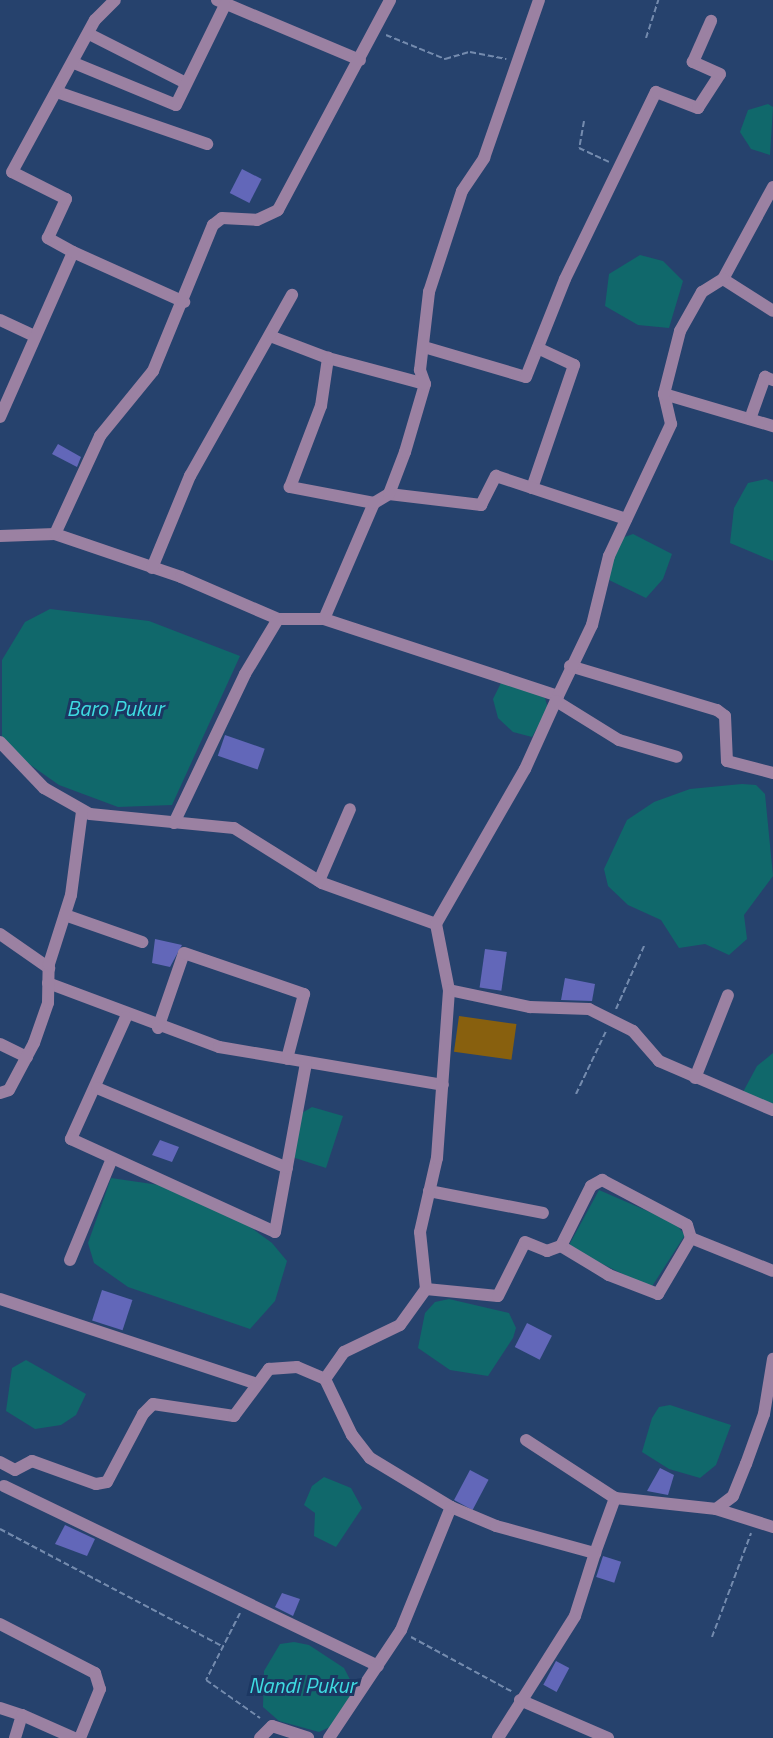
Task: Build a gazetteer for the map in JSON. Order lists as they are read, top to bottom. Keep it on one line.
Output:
{"water":["Baro Pukur","Nandi Pukur"]}
